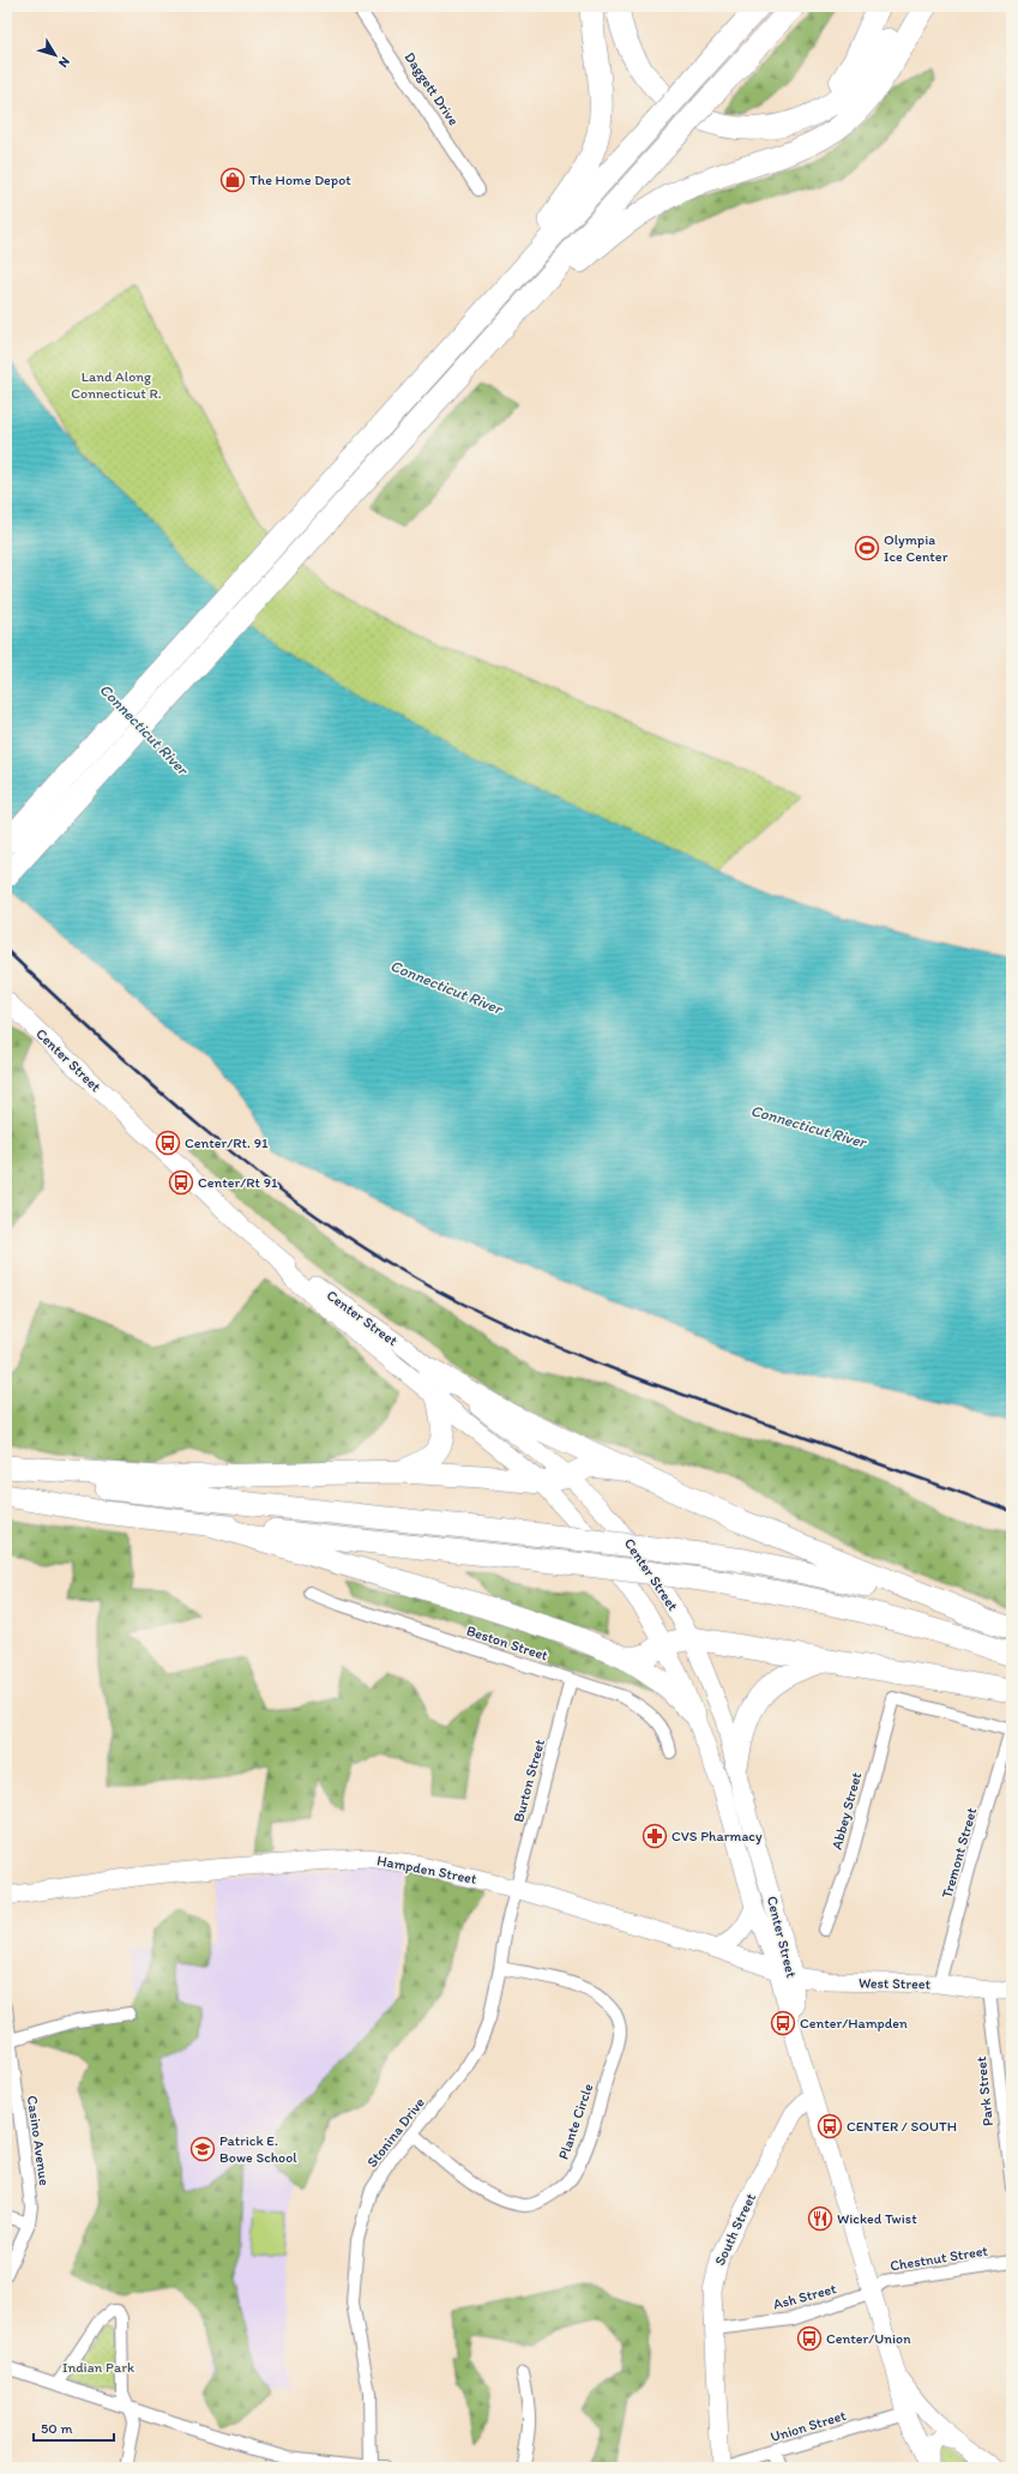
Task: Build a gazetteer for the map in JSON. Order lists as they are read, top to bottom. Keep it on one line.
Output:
{"streets":{"main road":["Center Street","Hampden Street","West Street","South Street"],"street":["Daggett Drive","Beston Street","Burton Street","Abbey Street","Tremont Street","Park Street","Plante Circle","Stonina Drive","Casino Avenue","Chestnut Street","Ash Street","Union Street"]},"crossings":[["Center Street","Hampden Street"],["Center Street","West Street"],["Center Street","South Street"],["Center Street","Chestnut Street"],["Center Street","Ash Street"],["Center Street","Union Street"],["Beston Street","Burton Street"],["Burton Street","Hampden Street"],["Burton Street","Stonina Drive"],["Abbey Street","Tremont Street"],["Tremont Street","West Street"],["Hampden Street","West Street"],["Hampden Street","Stonina Drive"],["West Street","Park Street"],["Plante Circle","Stonina Drive"],["South Street","Ash Street"],["South Street","Union Street"],["Chestnut Street","Ash Street"]],"water":["Connecticut River"],"parks":["Land Along Connecticut R.","Indian Park"],"places":{"shop":["The Home Depot"],"sports":["Olympia Ice Center"],"bus stop":["Center/Rt. 91","Center/Rt 91","Center/Hampden","CENTER / SOUTH","Center/Union"],"pharmacy":["CVS Pharmacy"],"school or university":["Patrick E. Bowe School"],"restaurant":["Wicked Twist"]},"scale_bar":"50 m","north":"bottom right"}
